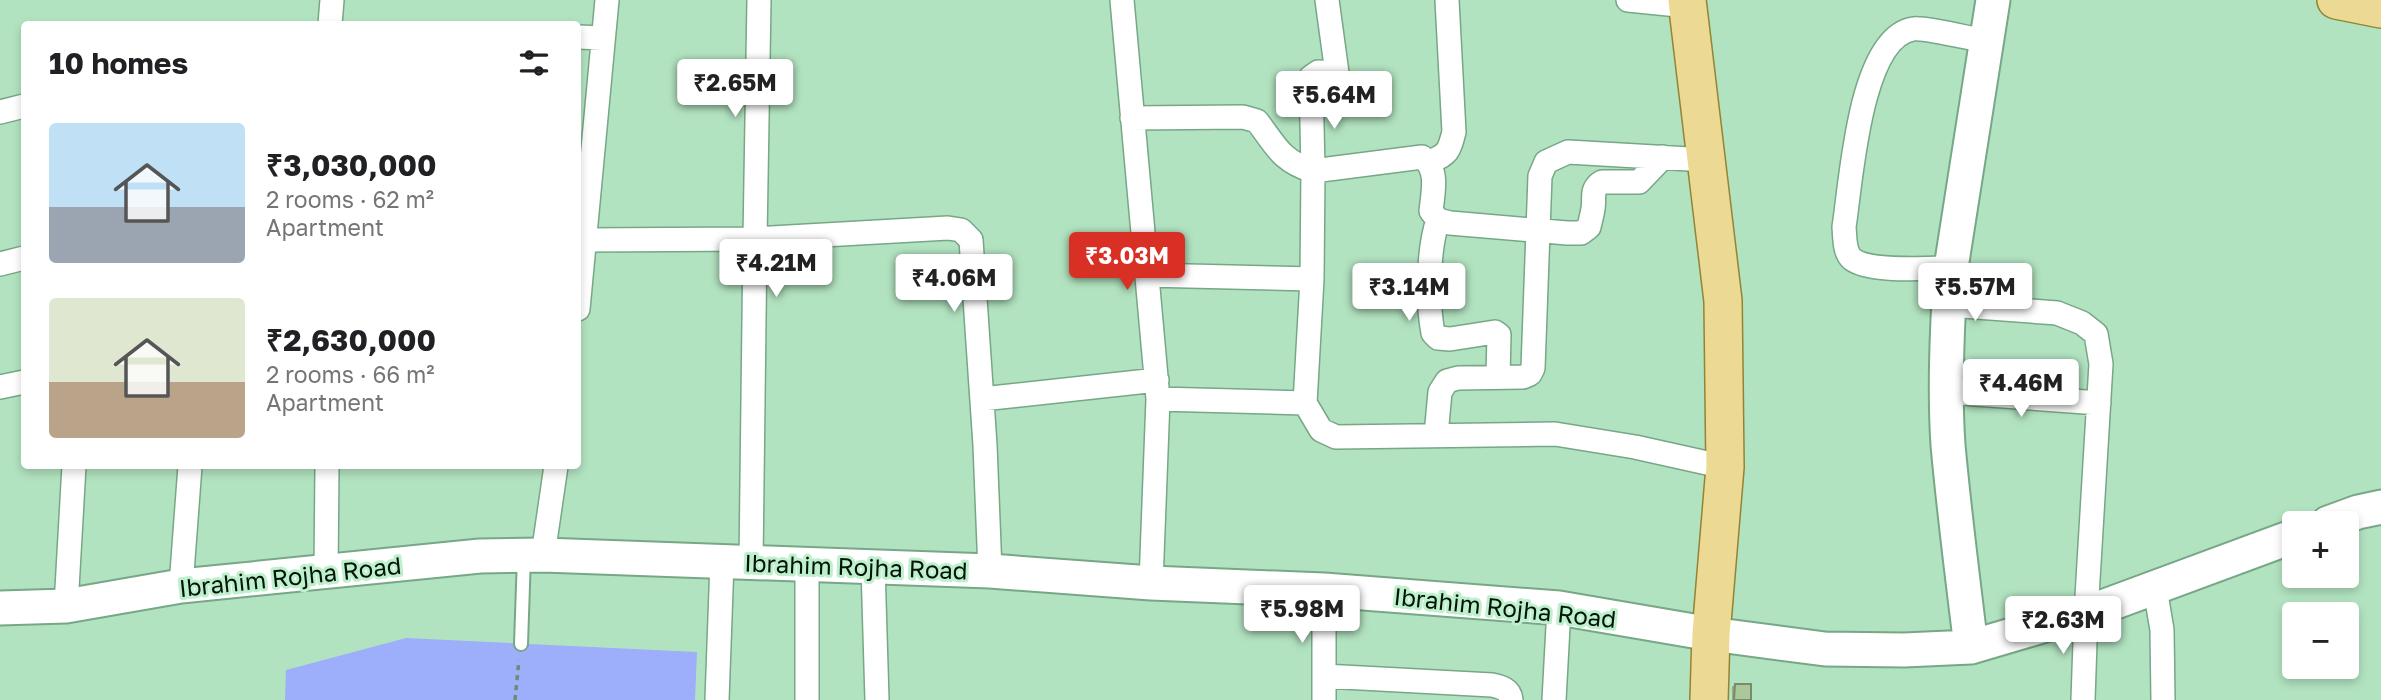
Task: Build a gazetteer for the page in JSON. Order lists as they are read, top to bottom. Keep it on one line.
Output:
{"streets":{"street":["Ibrahim Rojha Road"]},"page":{"heading":"10 homes","price":["₹2.65M","₹5.64M","₹3.03M","₹4.21M","₹4.06M","₹3.14M","₹5.57M","₹4.46M","₹5.98M","₹2.63M"],"list":[{"name":"₹3,030,000","note":"2 rooms · 62 m² · Apartment"},{"name":"₹2,630,000","note":"2 rooms · 66 m² · Apartment"}],"map_buttons":["+","−"]}}
